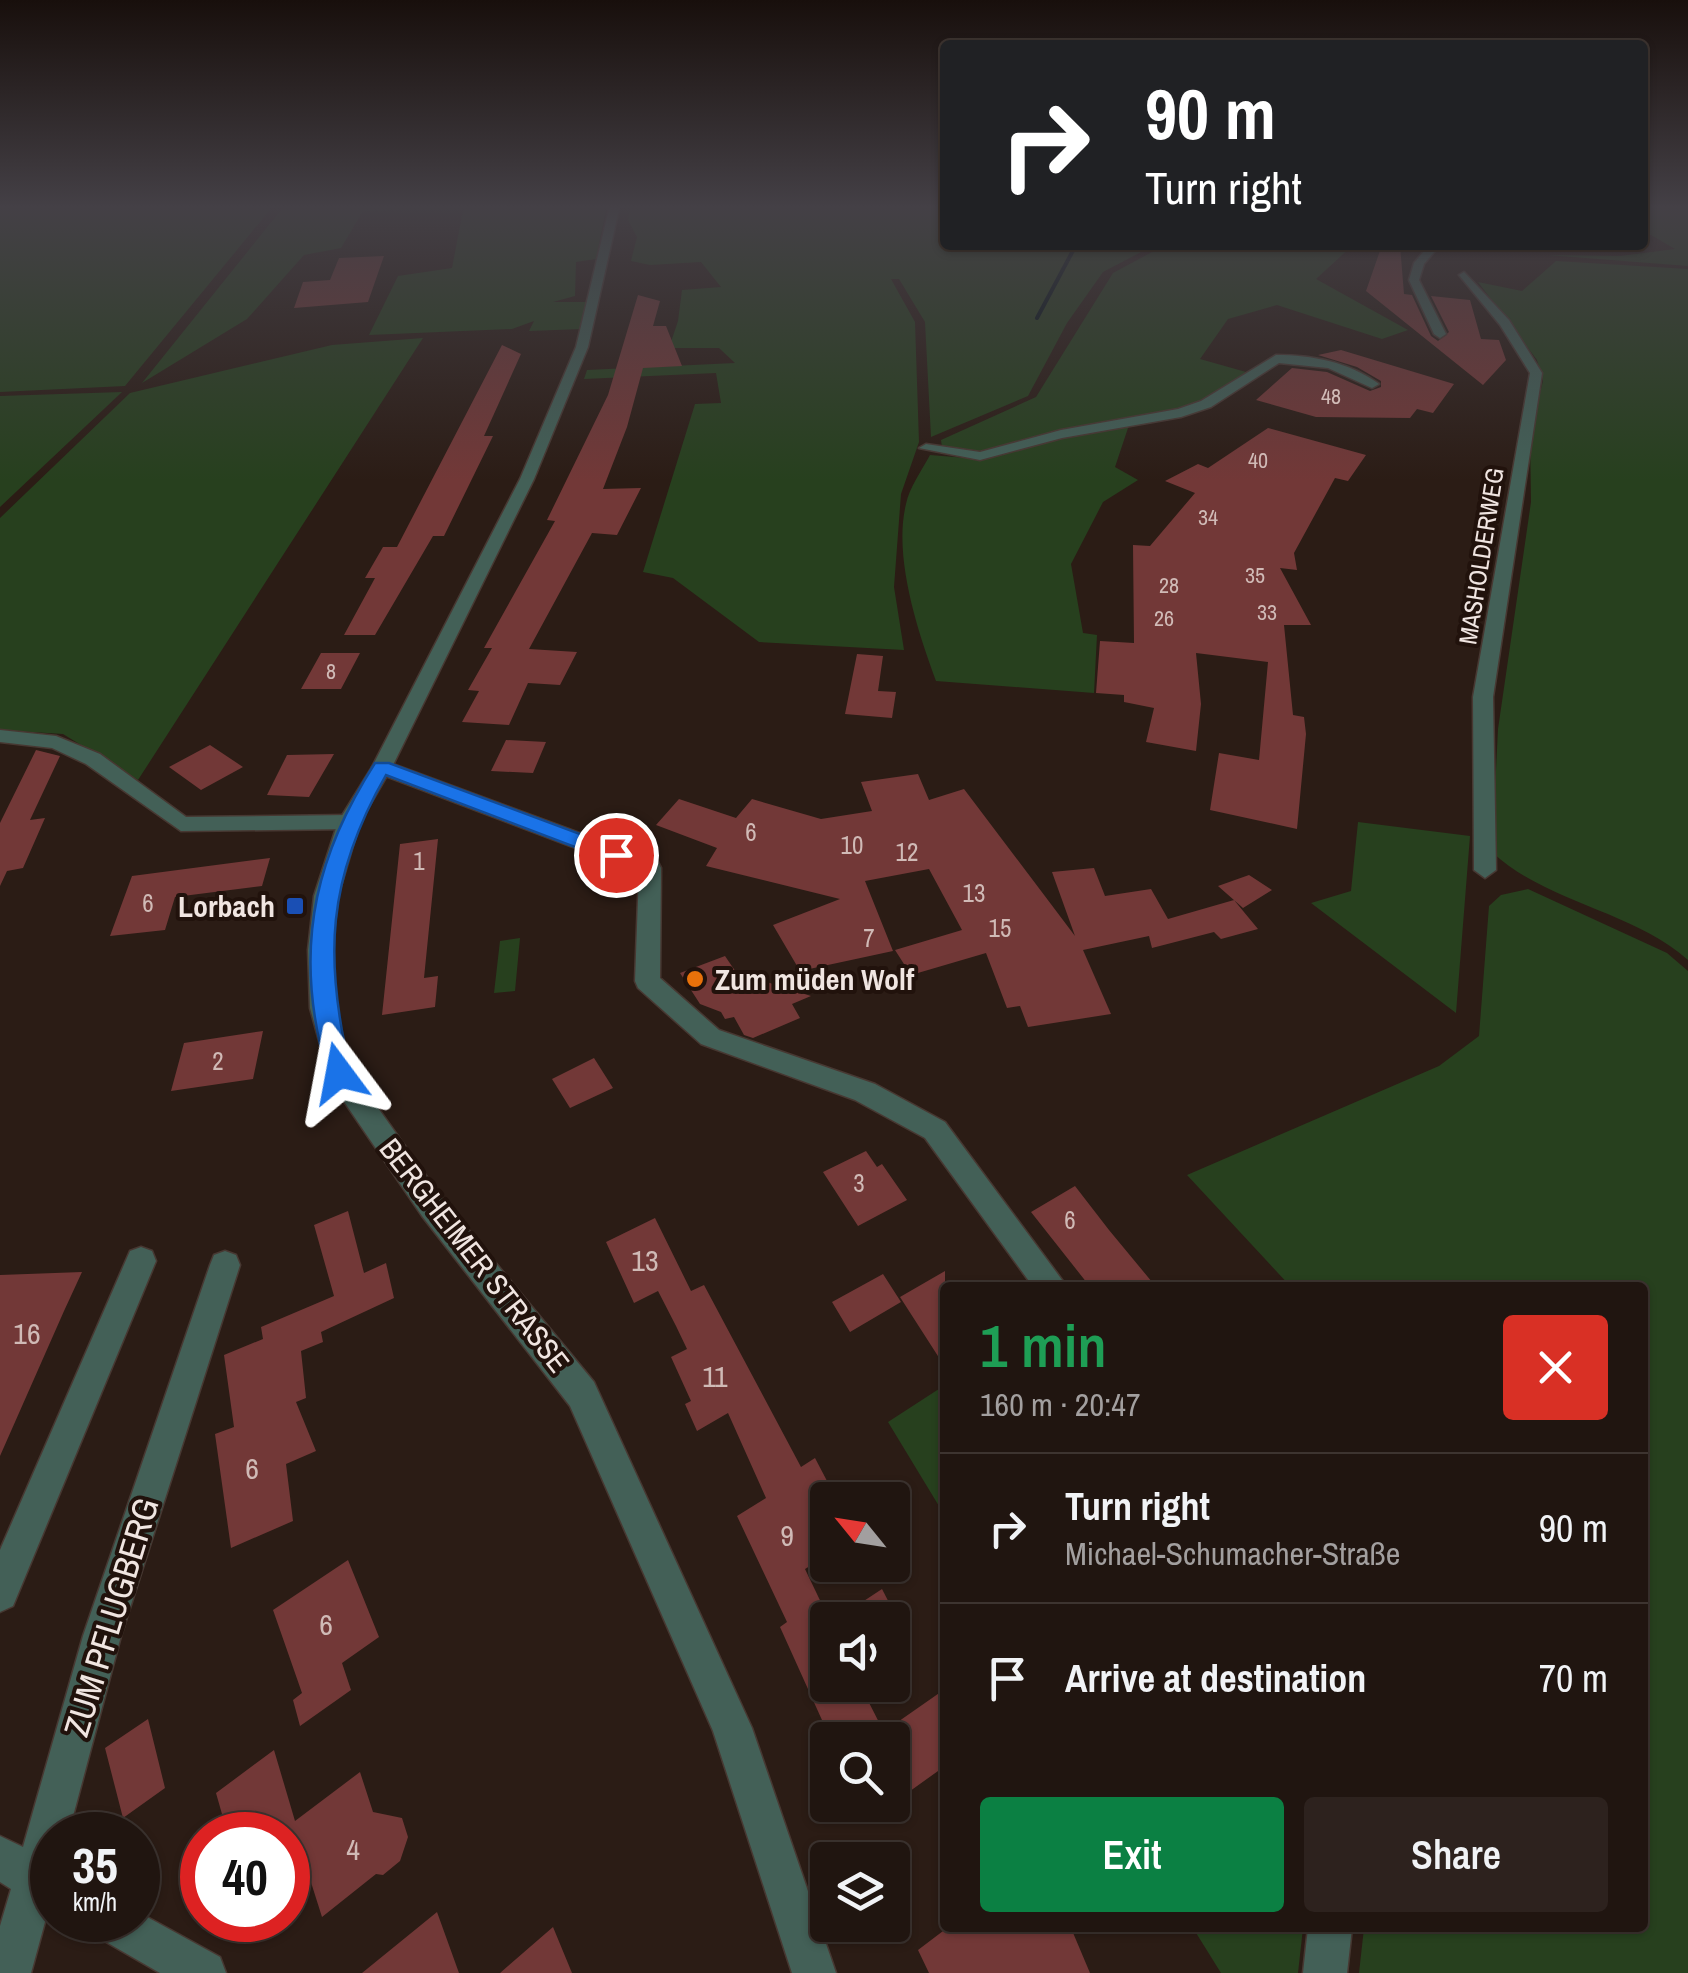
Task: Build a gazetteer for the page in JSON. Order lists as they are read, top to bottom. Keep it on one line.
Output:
{"streets":{"street":["MASHOLDERWEG","BERGHEIMER STRASSE","ZUM PFLUGBERG"]},"places":{"transit":["Lorbach"],"other":["Zum müden Wolf"]},"house_numbers":["48","40","34","35","28","33","26","8","6","10","12","1","13","6","15","7","2","3","6","13","16","11","6","9","6","4"],"north":"top left","page":{"turn":["90 m","Turn right"],"heading":["1 min","160 m · 20:47"],"list":[{"name":"Turn right","note":"Michael-Schumacher-Straße","value":"90 m"},{"name":"Arrive at destination","value":"70 m"}],"buttons":["Exit","Share"],"speed":"35 km/h","limit":"40"}}
